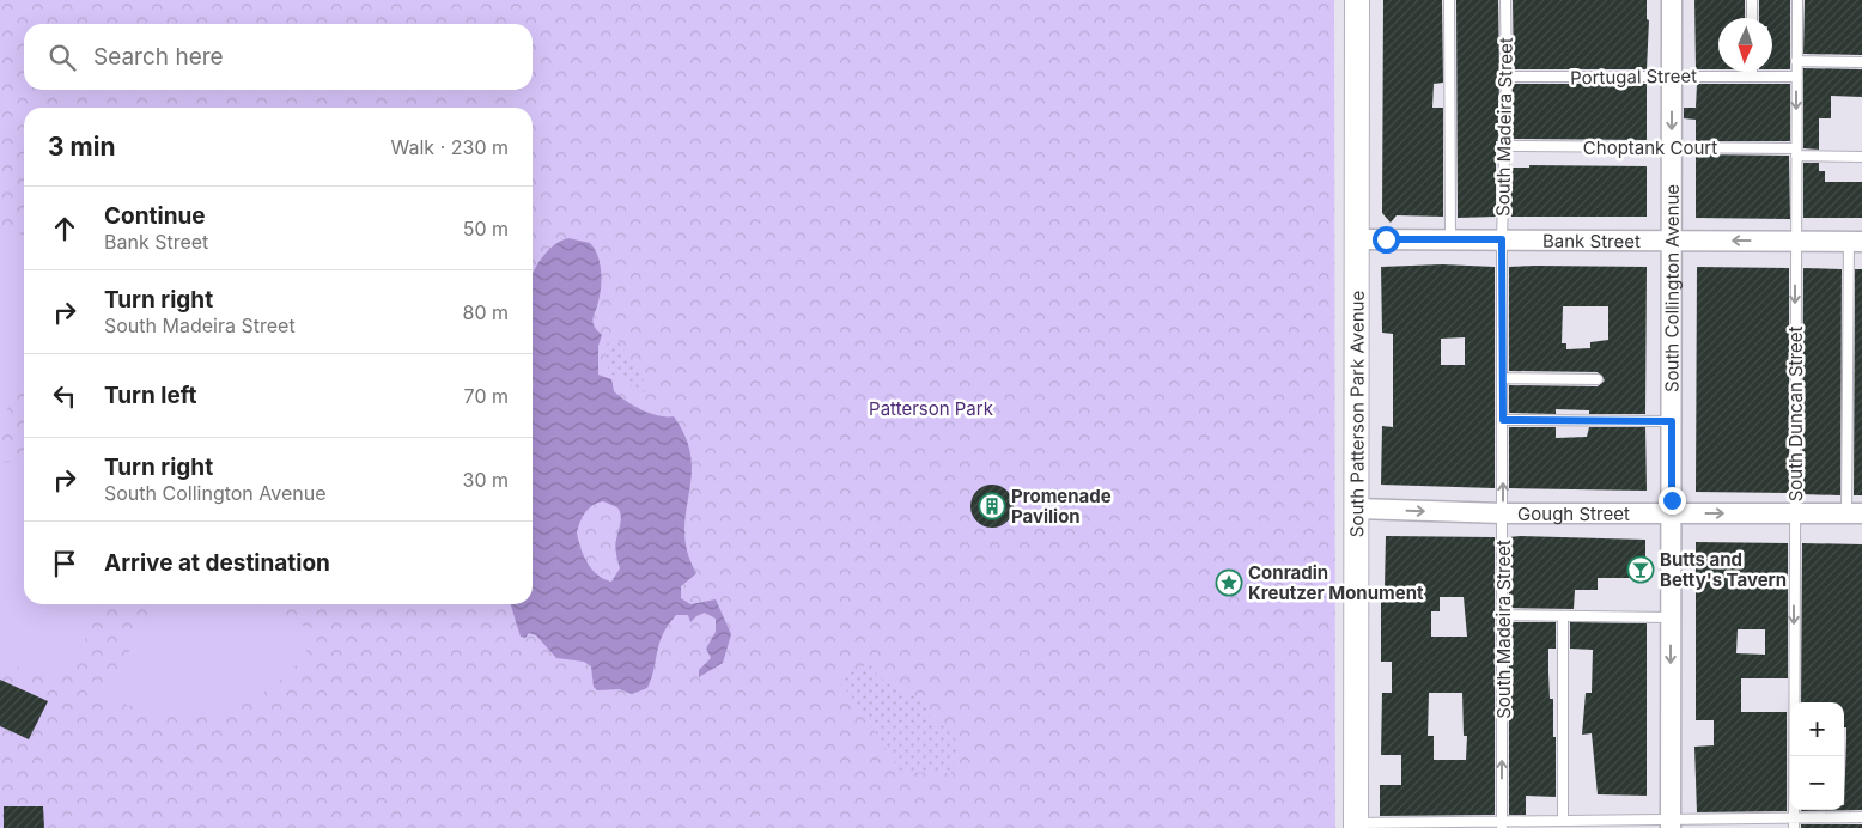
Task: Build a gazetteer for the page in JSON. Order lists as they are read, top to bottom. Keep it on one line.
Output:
{"streets":{"street":["Bank Street","South Collington Avenue","South Patterson Park Avenue","Gough Street"],"lane":["Portugal Street","South Madeira Street","Choptank Court","South Duncan Street"]},"crossings":[["Portugal Street","South Madeira Street"],["Portugal Street","South Collington Avenue"],["Portugal Street","South Duncan Street"],["South Madeira Street","Choptank Court"],["South Madeira Street","Bank Street"],["South Madeira Street","Gough Street"],["Choptank Court","South Collington Avenue"],["Choptank Court","South Duncan Street"],["Bank Street","South Collington Avenue"],["Bank Street","South Patterson Park Avenue"],["Bank Street","South Duncan Street"],["South Collington Avenue","Gough Street"],["South Patterson Park Avenue","Gough Street"],["South Duncan Street","Gough Street"]],"one_way":["Gough Street"],"parks":["Patterson Park"],"places":{"building":["Promenade Pavilion"],"bar":["Butts and Betty's Tavern"],"place":["Conradin Kreutzer Monument"]},"north":"bottom","page":{"search":"Search here","heading":["3 min","Walk · 230 m"],"list":[["Continue","Bank Street","50 m"],["Turn right","South Madeira Street","80 m"],["Turn left","70 m"],["Turn right","South Collington Avenue","30 m"],"Arrive at destination"],"map_buttons":["+","−"]}}
